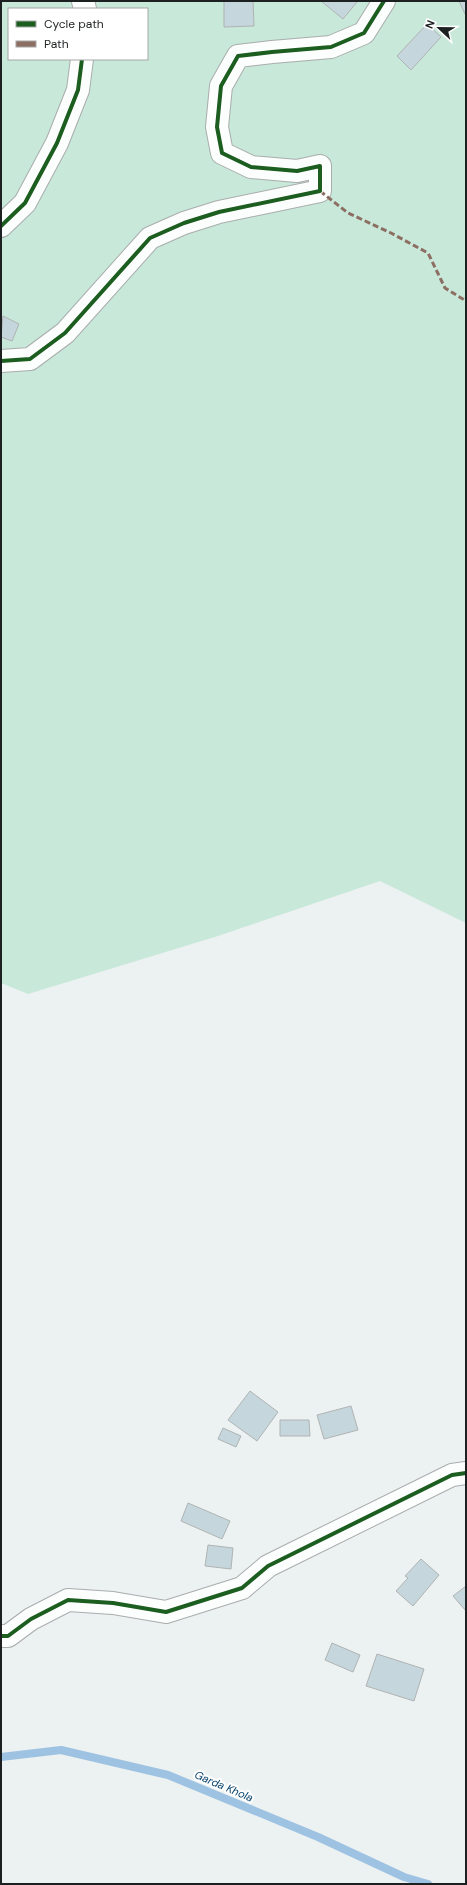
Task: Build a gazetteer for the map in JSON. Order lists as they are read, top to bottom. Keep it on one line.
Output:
{"water":["Garda Khola"],"legend":["Cycle path","Path"],"north":"left"}
